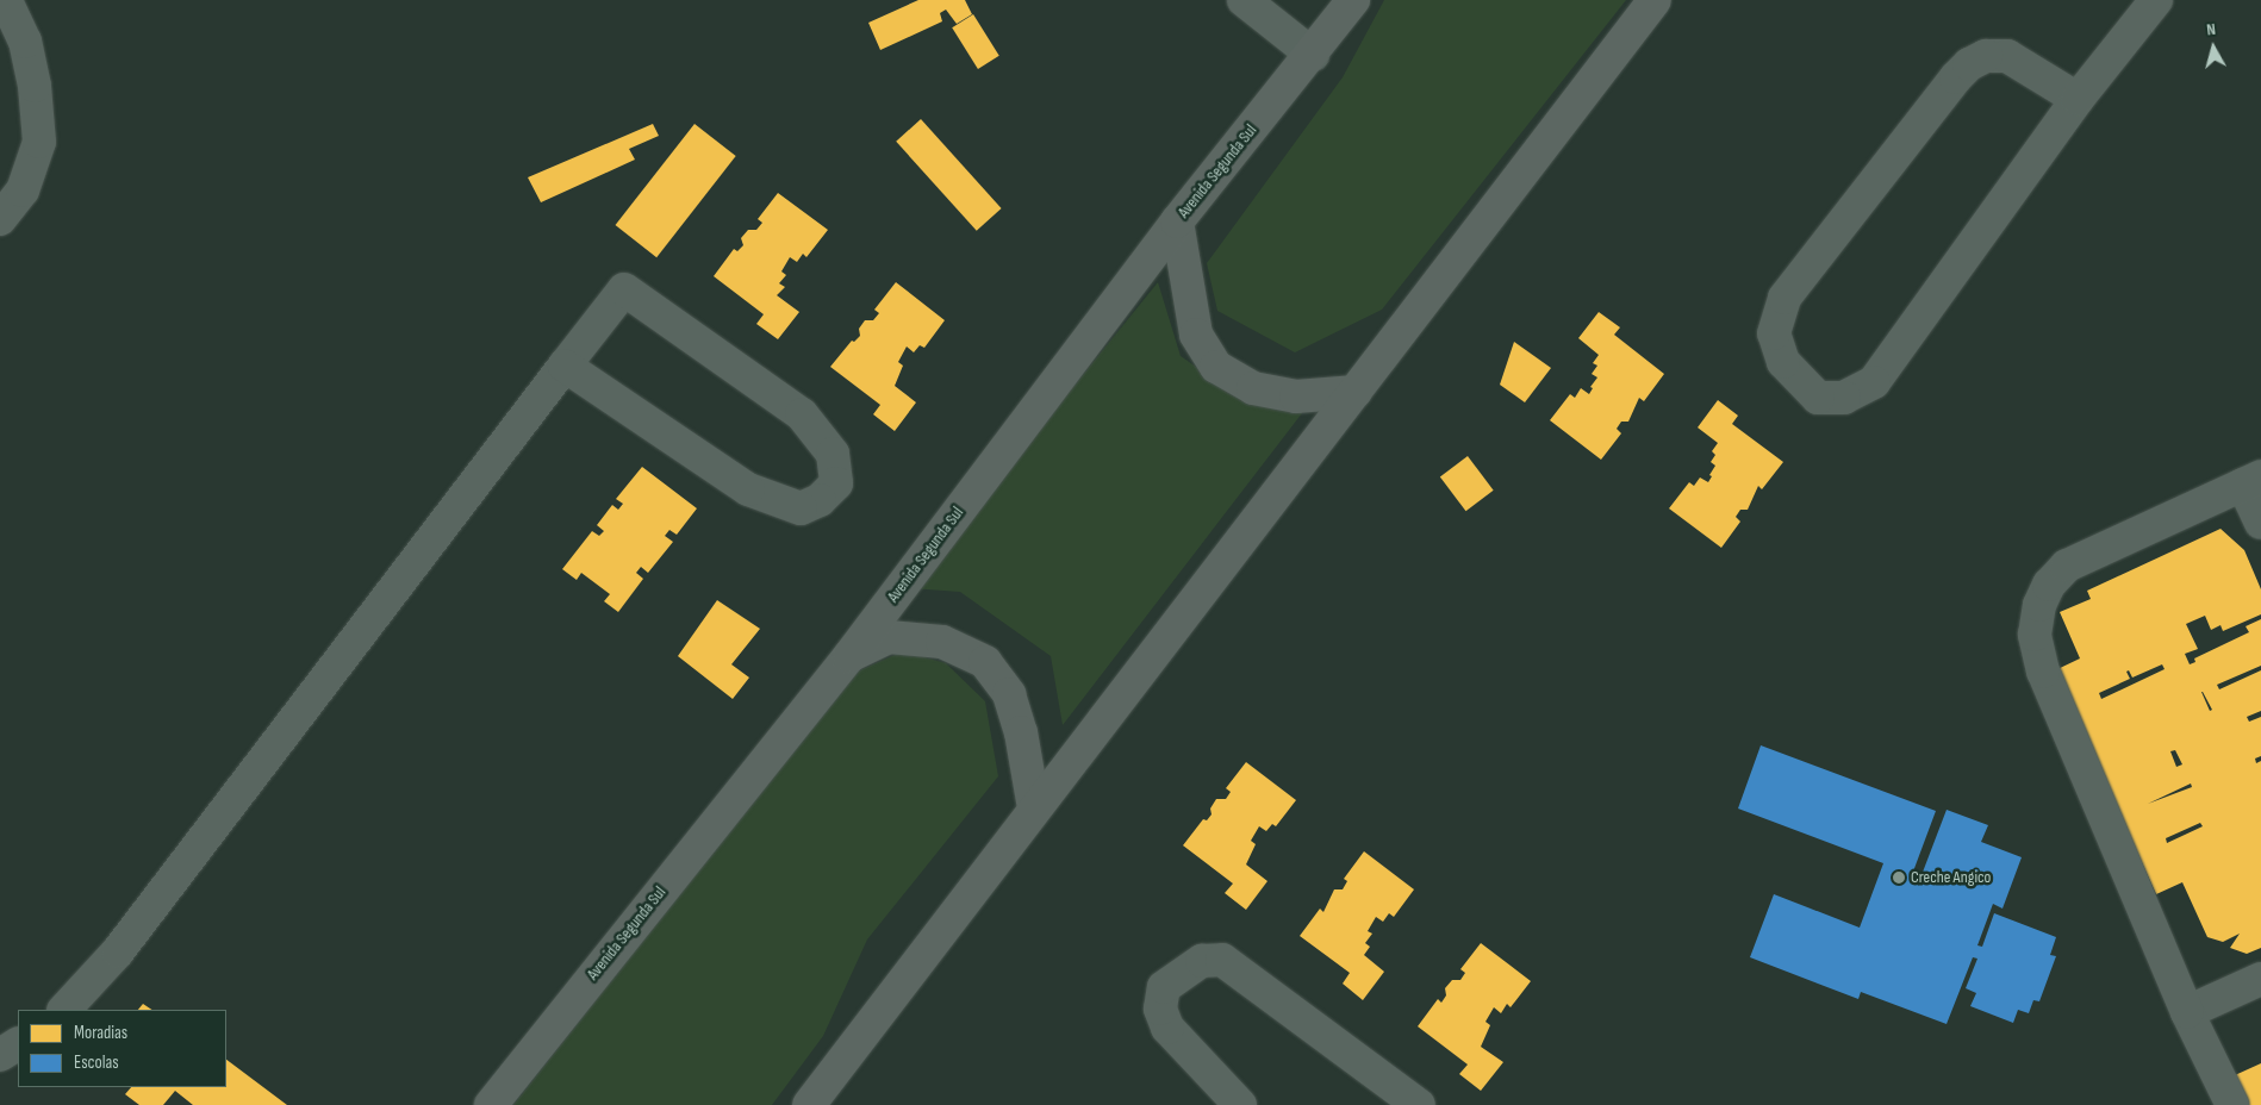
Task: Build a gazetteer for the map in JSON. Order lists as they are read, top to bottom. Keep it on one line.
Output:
{"streets":{"main road":["Avenida Segunda Sul"]},"places":["Creche Angico"],"legend":["Moradias","Escolas"],"north":"top"}
